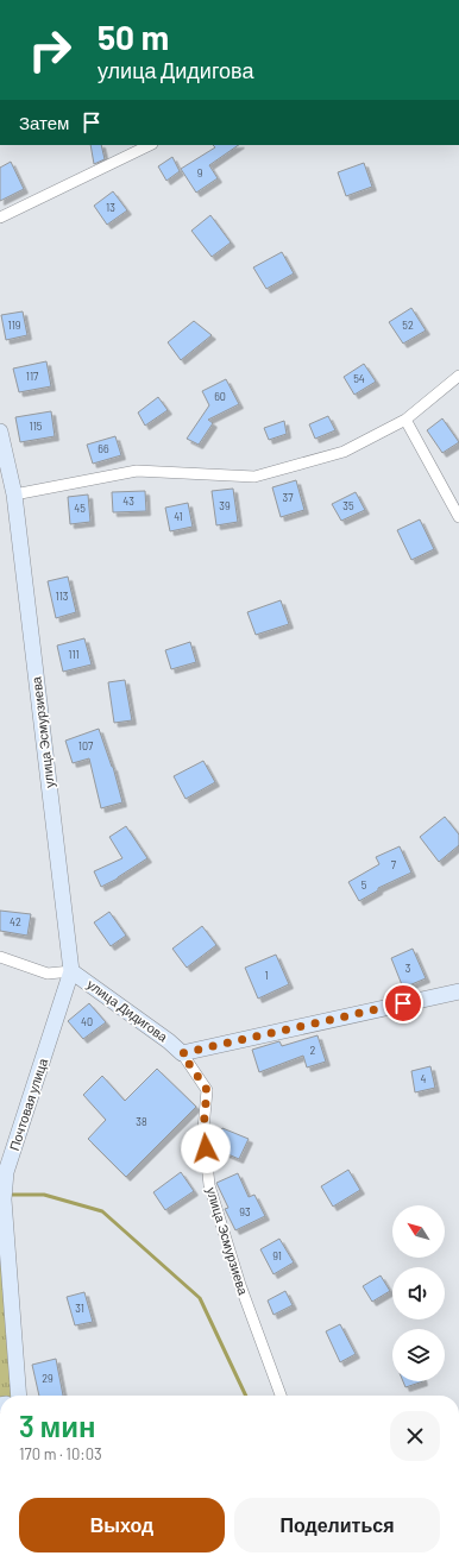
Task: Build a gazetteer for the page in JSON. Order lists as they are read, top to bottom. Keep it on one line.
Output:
{"streets":{"street":["улица Эсмурзиева","улица Дидигова","Почтовая улица"]},"crossings":[["улица Эсмурзиева","улица Дидигова"],["улица Эсмурзиева","Почтовая улица"],["улица Дидигова","Почтовая улица"]],"house_numbers":["9","13","119","52","117","54","60","115","66","37","43","39","35","45","41","113","111","107","7","5","42","3","1","40","2","4","38","93","91","31","29"],"north":"top left","page":{"turn":["50 m","улица Дидигова"],"then":"Затем","heading":["3 мин","170 m · 10:03"],"buttons":["Выход","Поделиться"]}}
